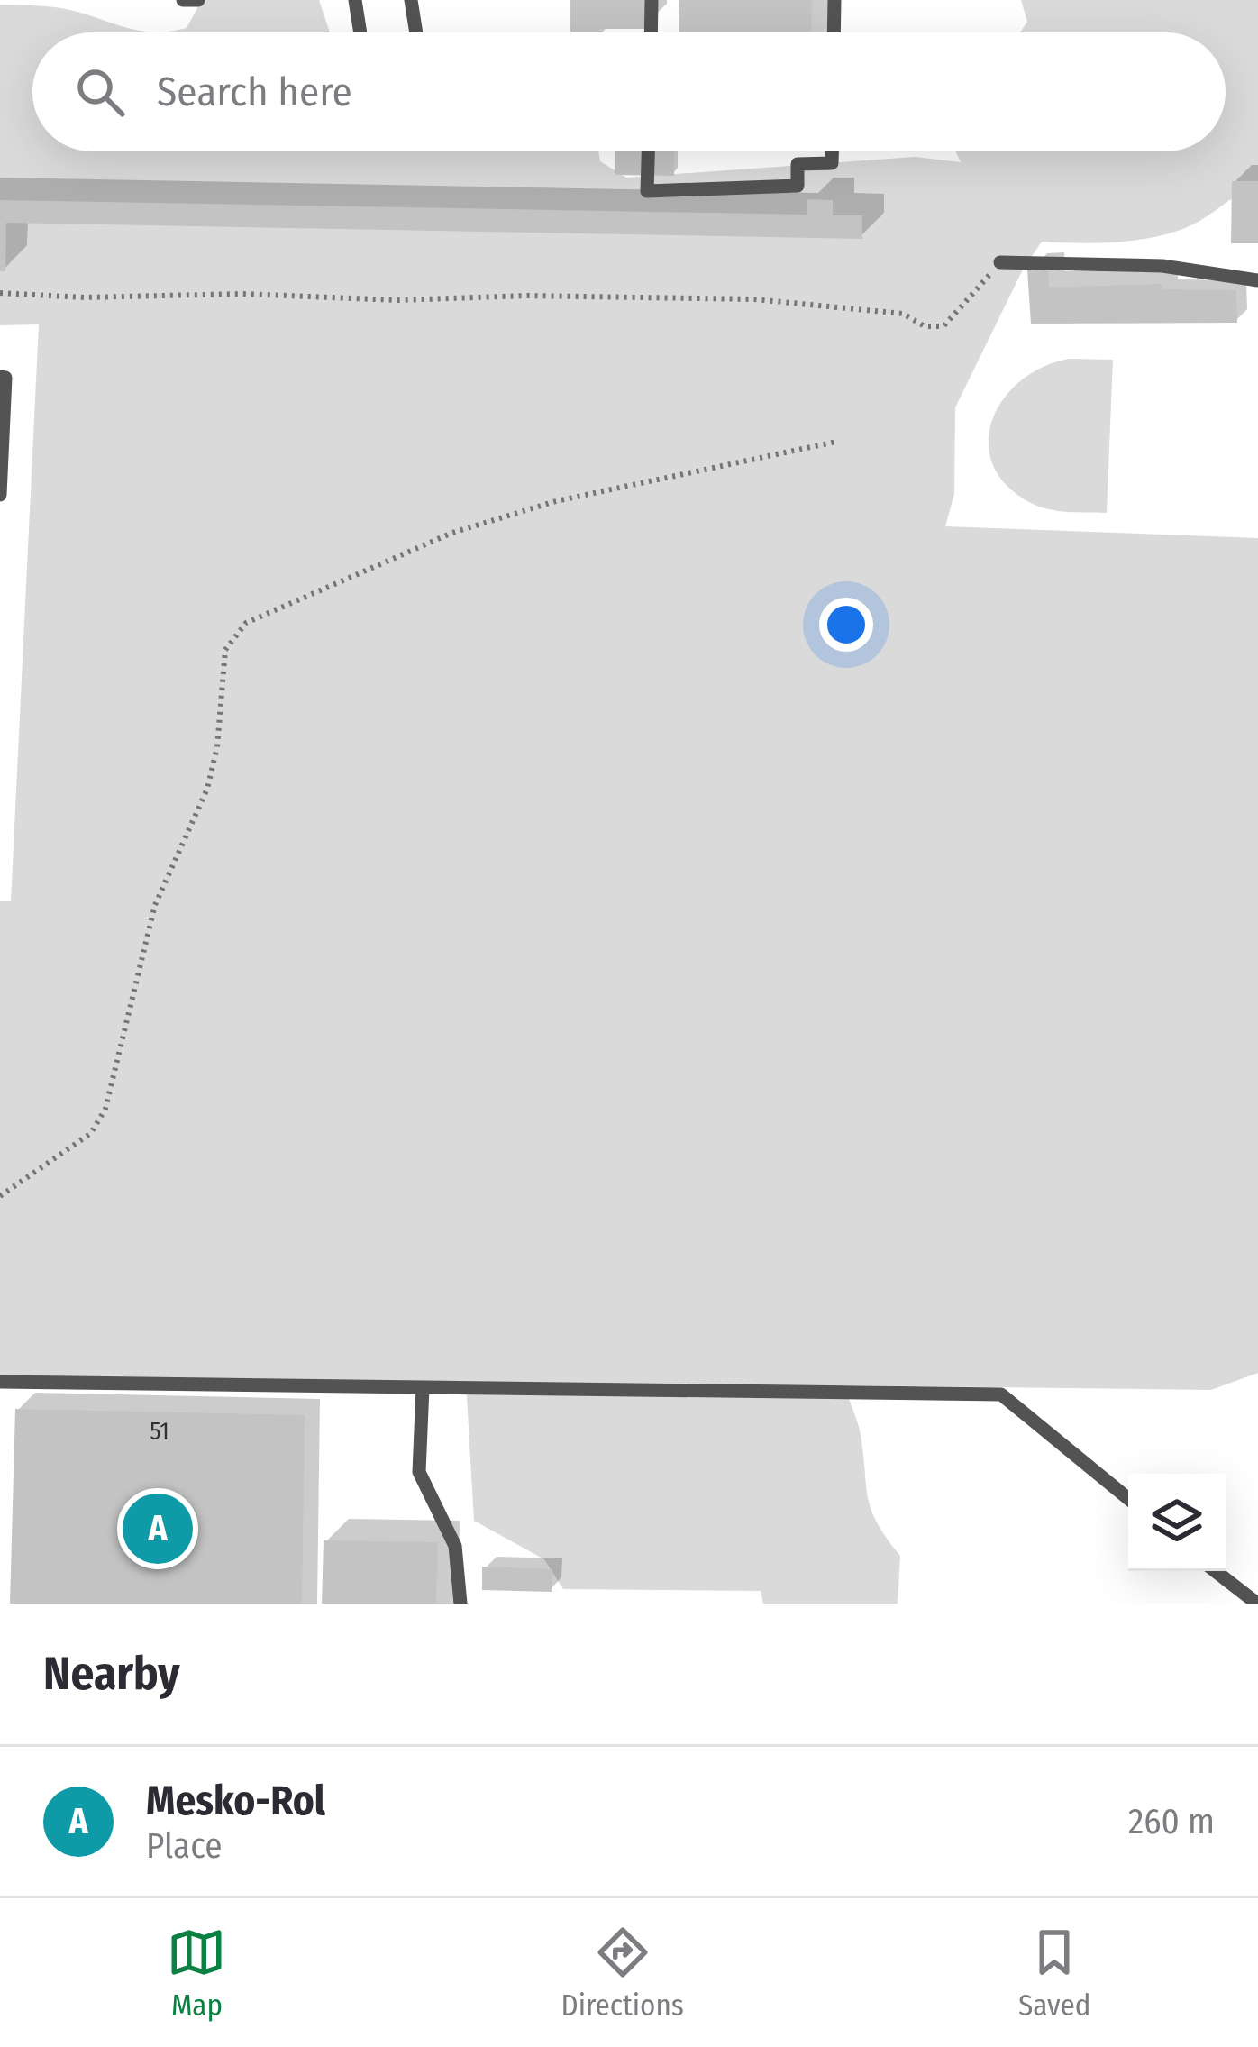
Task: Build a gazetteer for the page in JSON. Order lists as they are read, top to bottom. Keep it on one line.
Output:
{"house_numbers":["51"],"page":{"search":"Search here","pins":"A","heading":"Nearby","list":[{"mark":"A","name":"Mesko-Rol","note":"Place","value":"260 m"}],"nav":["Map","Directions","Saved"]}}
